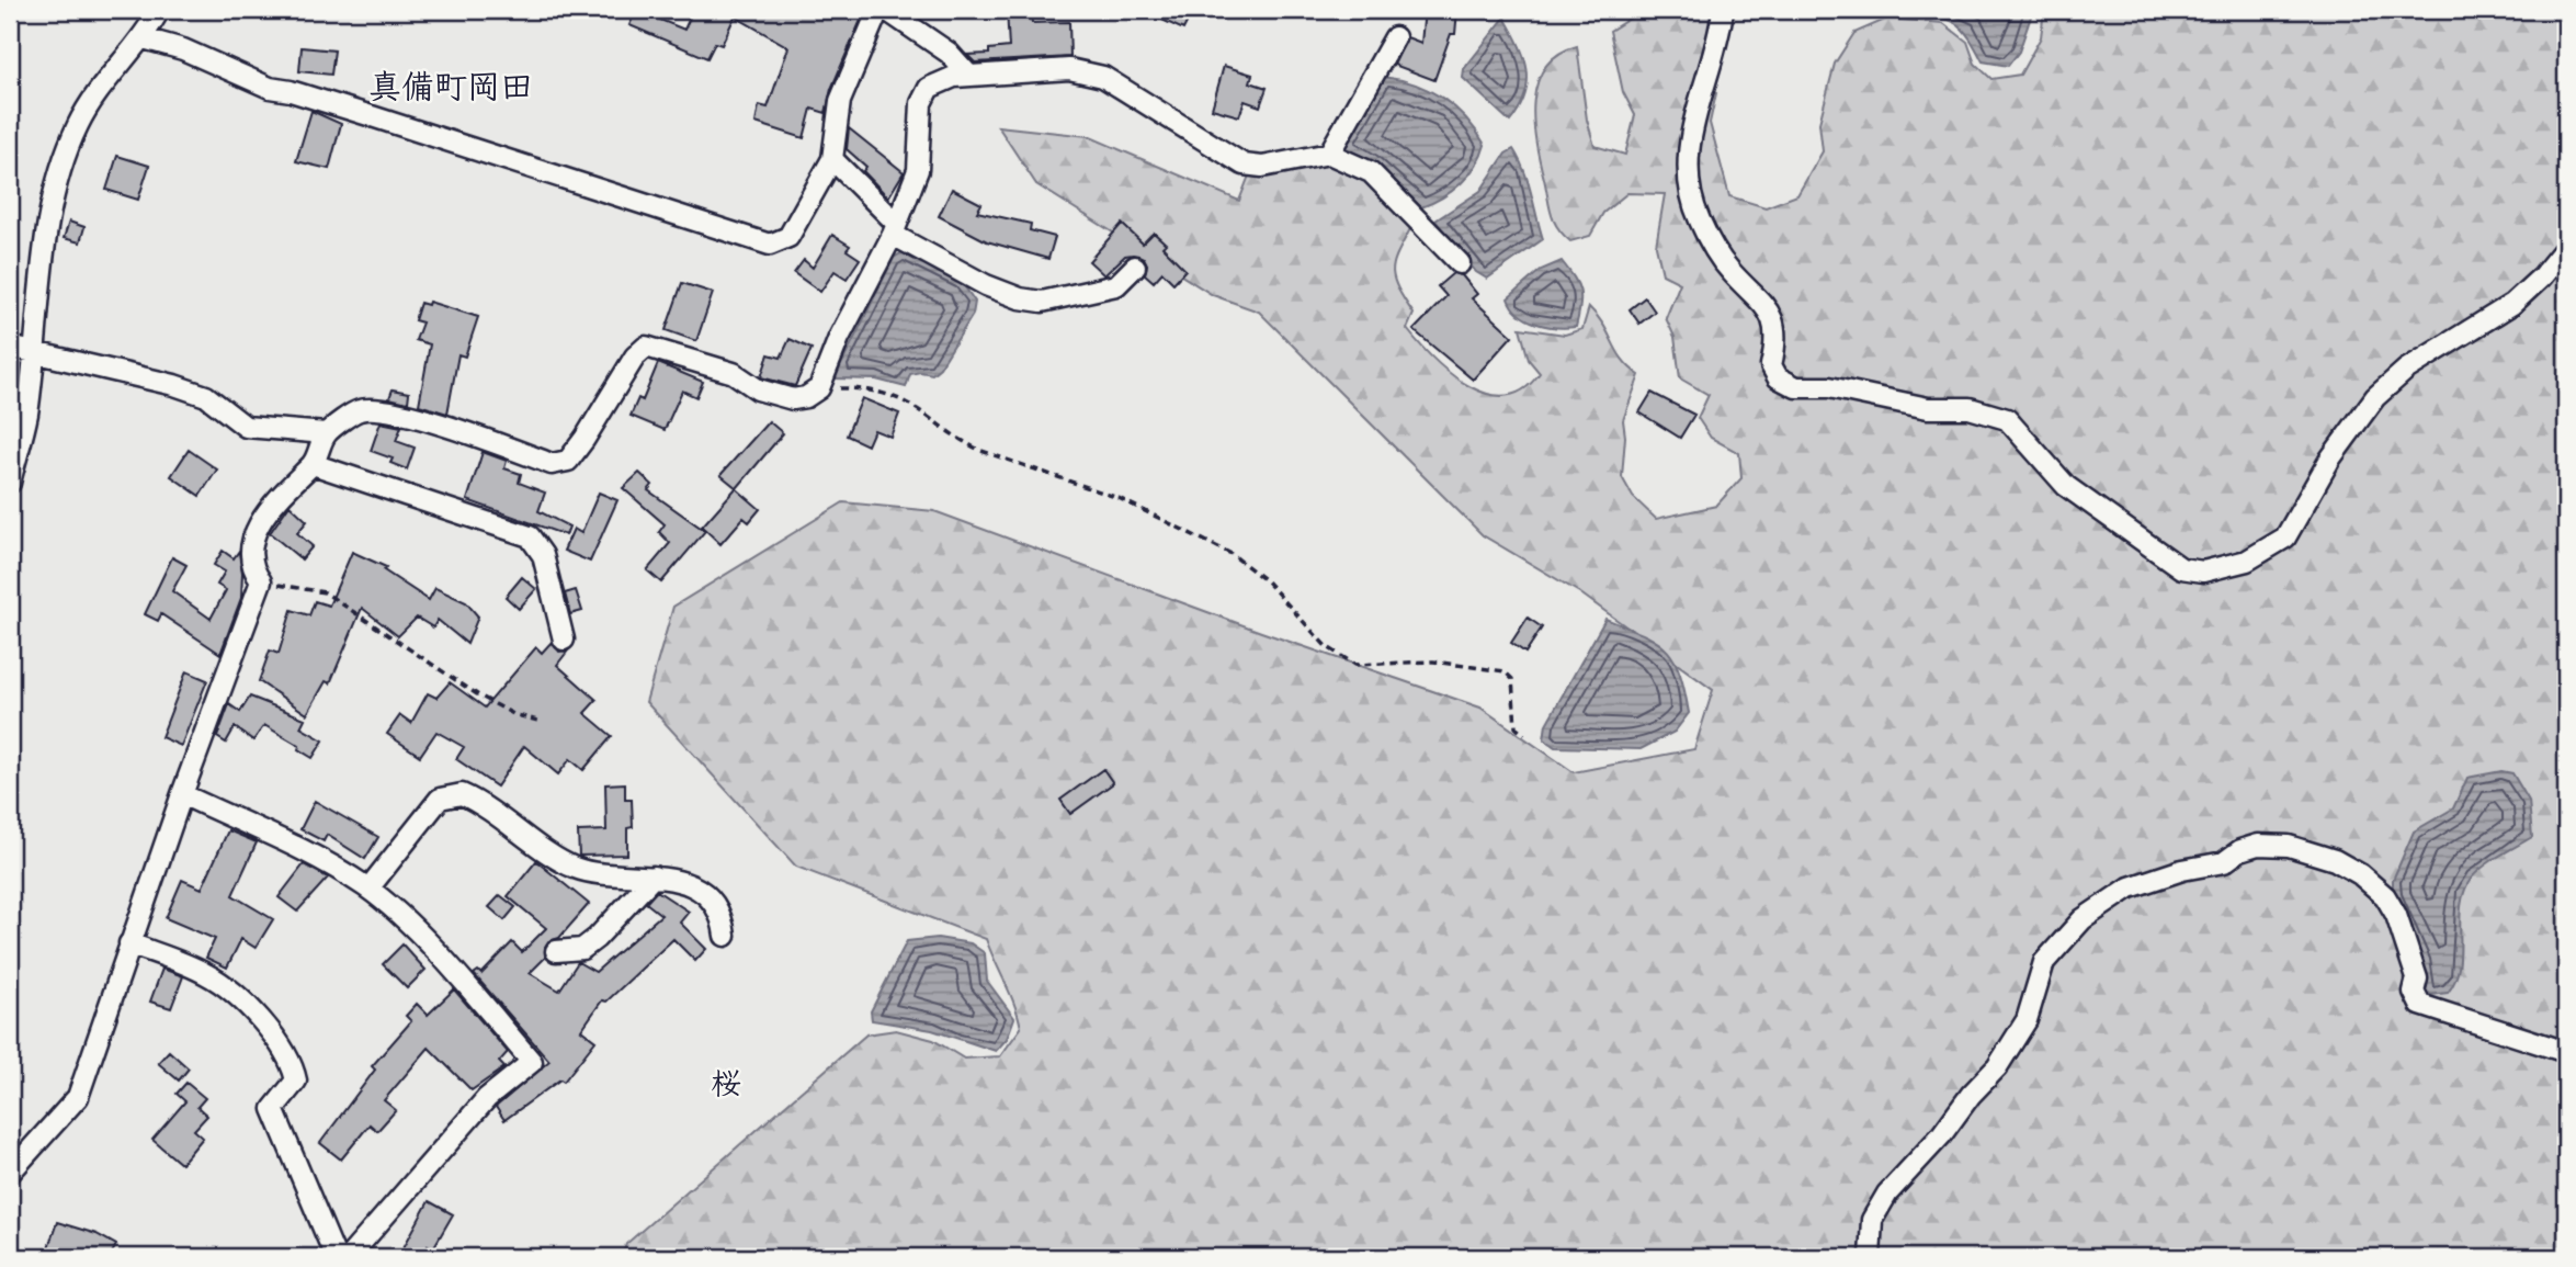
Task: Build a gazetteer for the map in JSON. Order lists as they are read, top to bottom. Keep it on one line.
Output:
{"districts":["真備町岡田","桜"]}
